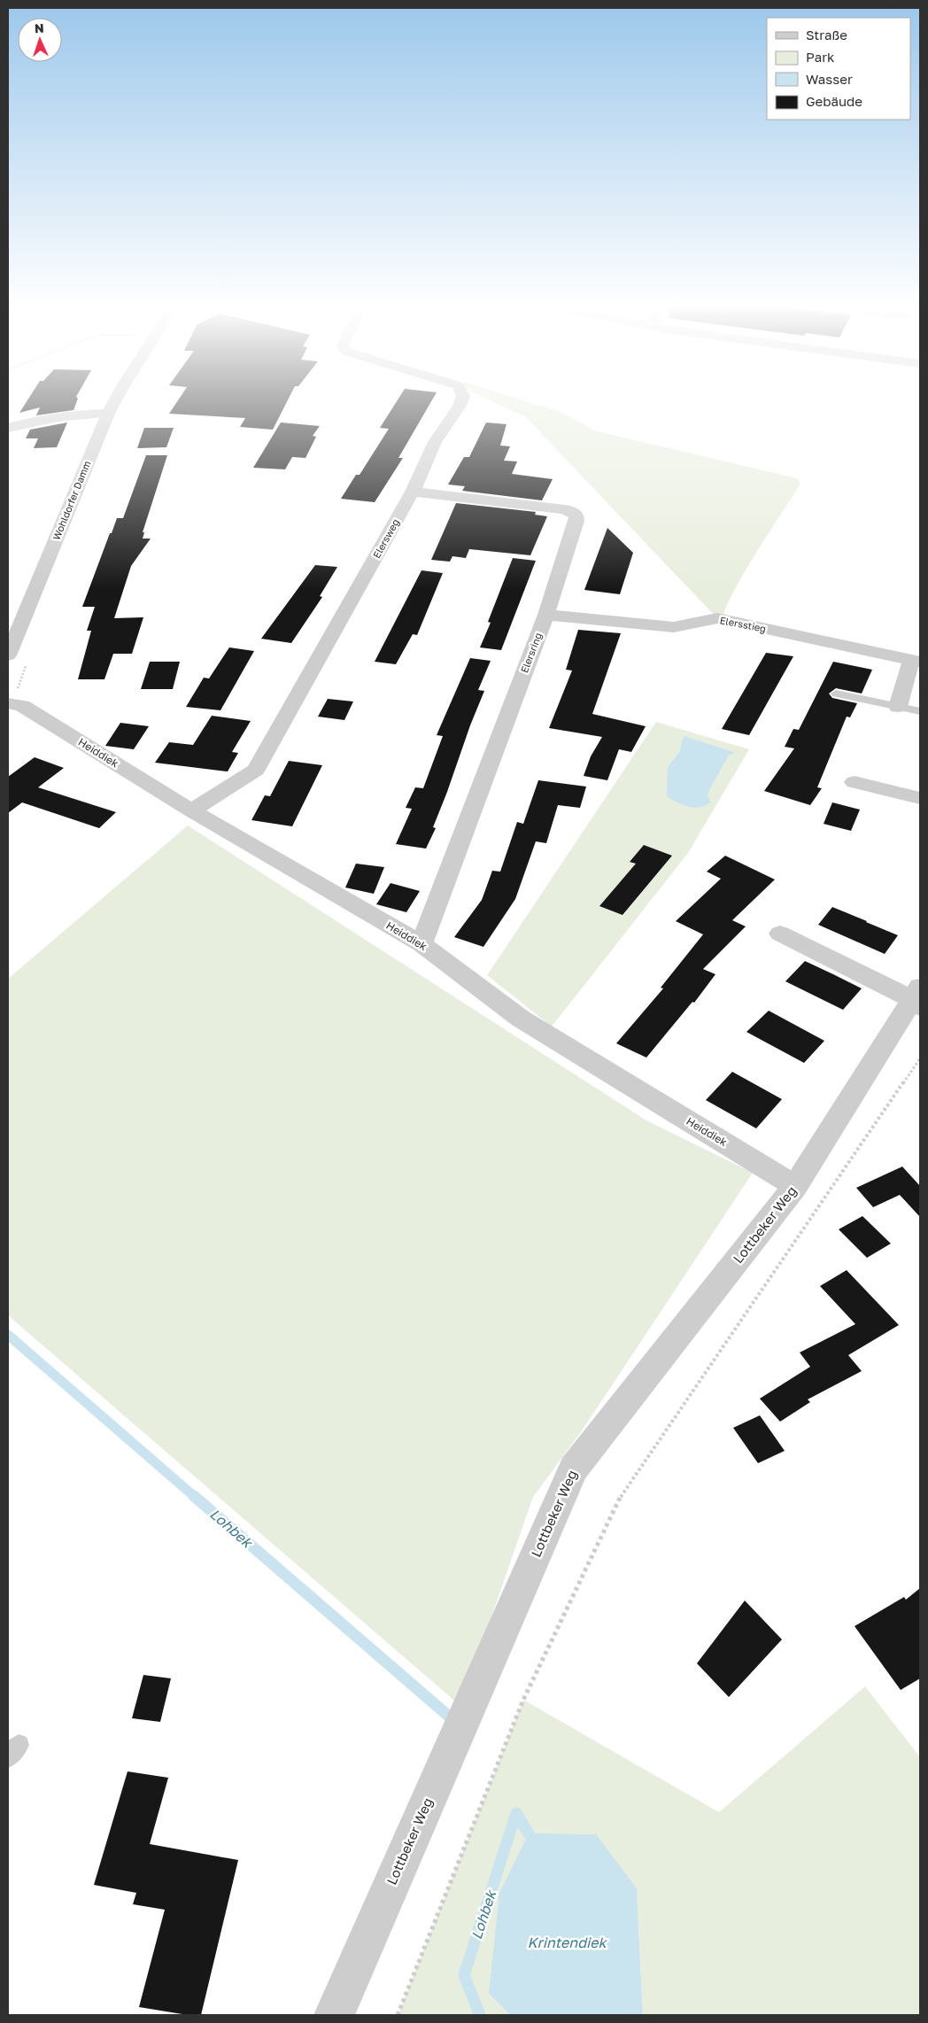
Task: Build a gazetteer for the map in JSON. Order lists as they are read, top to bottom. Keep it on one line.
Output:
{"streets":{"street":["Wohldorfer Damm","Elersweg","Elersstieg","Elersring","Heiddiek","Lottbeker Weg"]},"crossings":[["Elersweg","Elersring"],["Elersweg","Heiddiek"],["Elersstieg","Elersring"],["Elersring","Heiddiek"],["Heiddiek","Lottbeker Weg"]],"water":["Lohbek","Krintendiek"],"legend":["Straße","Park","Wasser","Gebäude"],"north":"top"}
